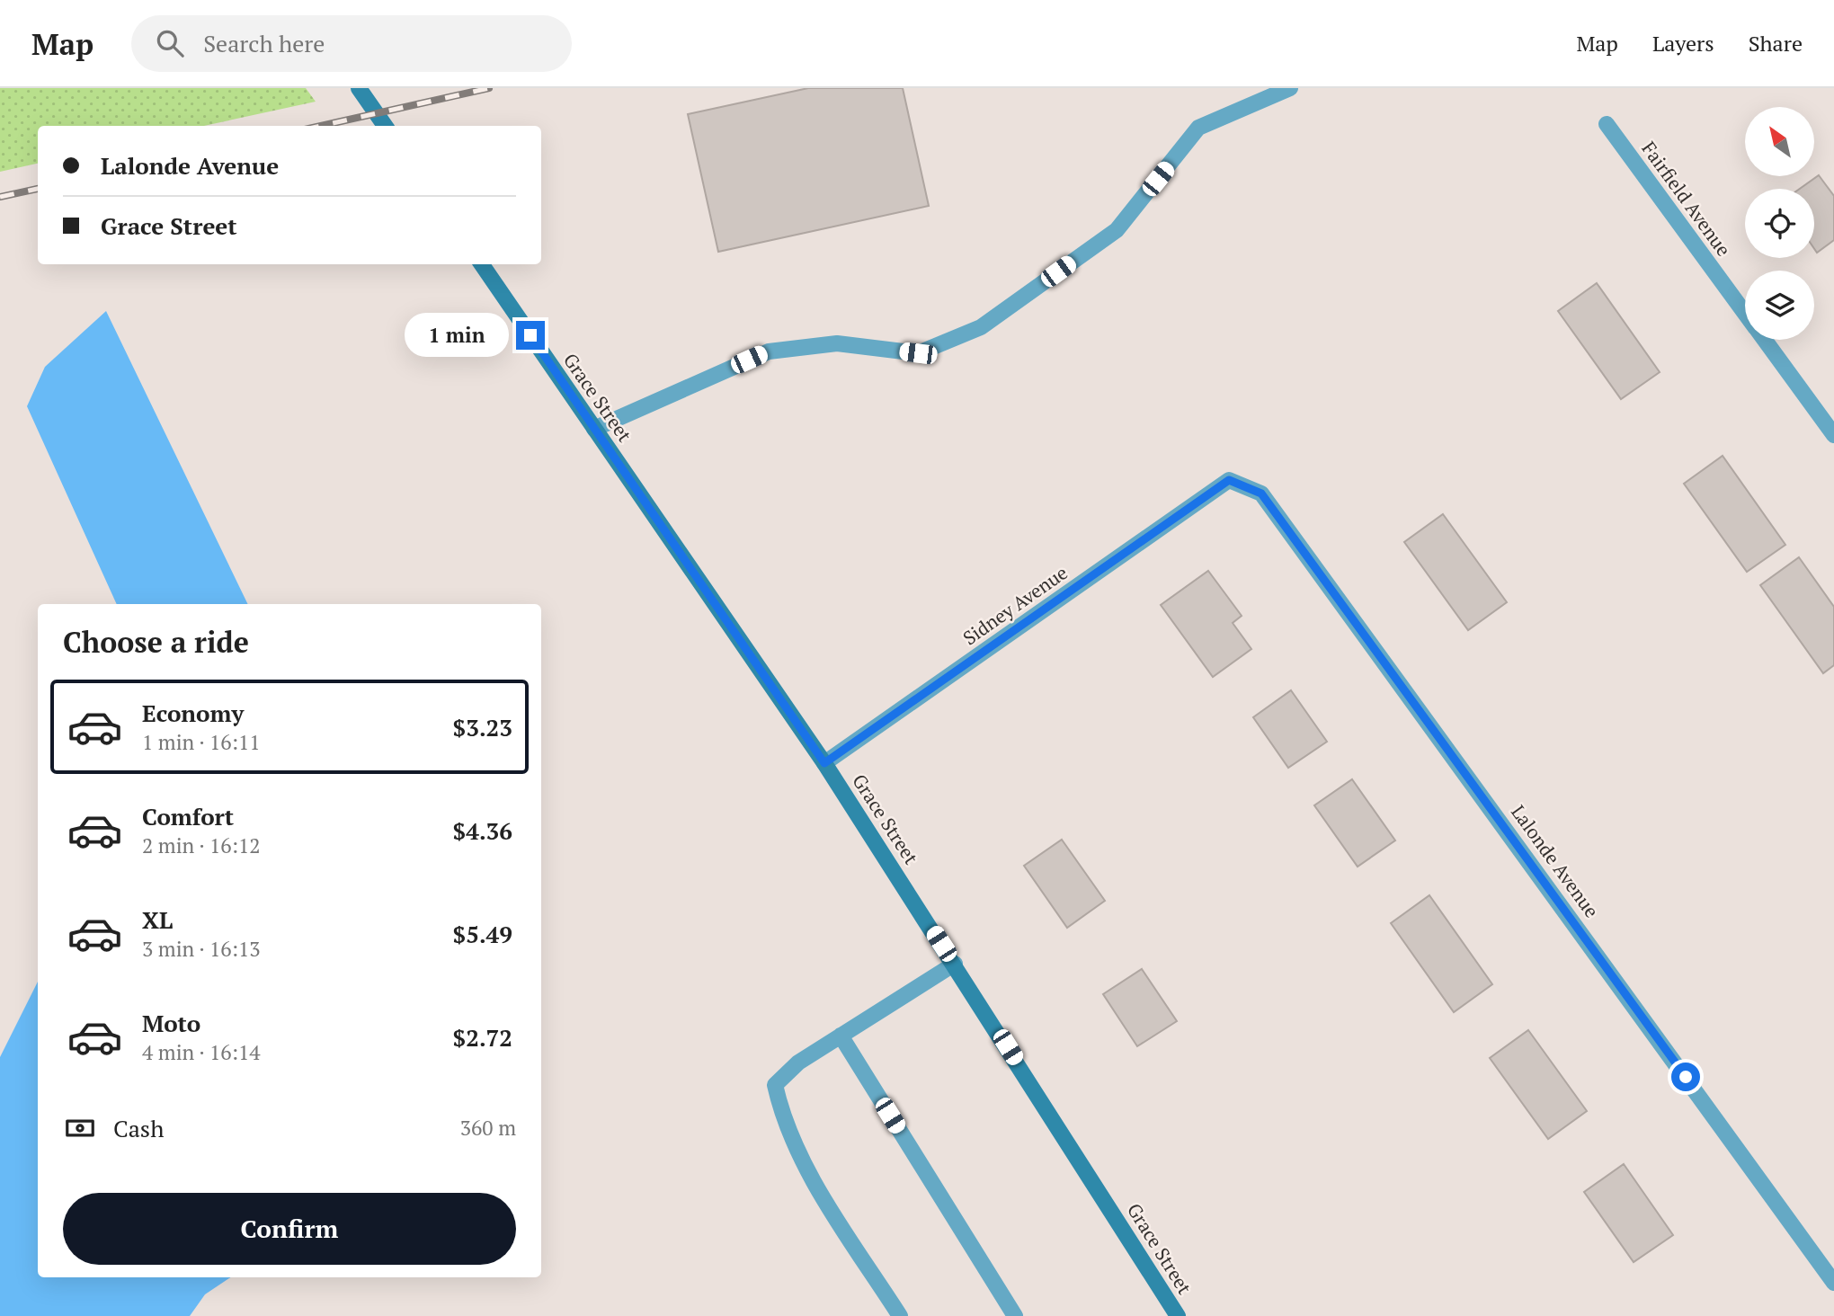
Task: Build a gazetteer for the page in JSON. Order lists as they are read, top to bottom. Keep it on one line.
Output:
{"streets":{"street":["Fairfield Avenue","Grace Street","Sidney Avenue","Lalonde Avenue"]},"crossings":[["Grace Street","Sidney Avenue"],["Sidney Avenue","Lalonde Avenue"]],"north":"top left","page":{"header":"Map","search":"Search here","nav":["Map","Layers","Share"],"banner":["Lalonde Avenue","Grace Street"],"bubble":"1 min","heading":"Choose a ride","list":[{"name":"Economy","note":"1 min · 16:11","value":"$3.23"},{"name":"Comfort","note":"2 min · 16:12","value":"$4.36"},{"name":"XL","note":"3 min · 16:13","value":"$5.49"},{"name":"Moto","note":"4 min · 16:14","value":"$2.72"}],"pay":["Cash","360 m"],"buttons":"Confirm"}}
